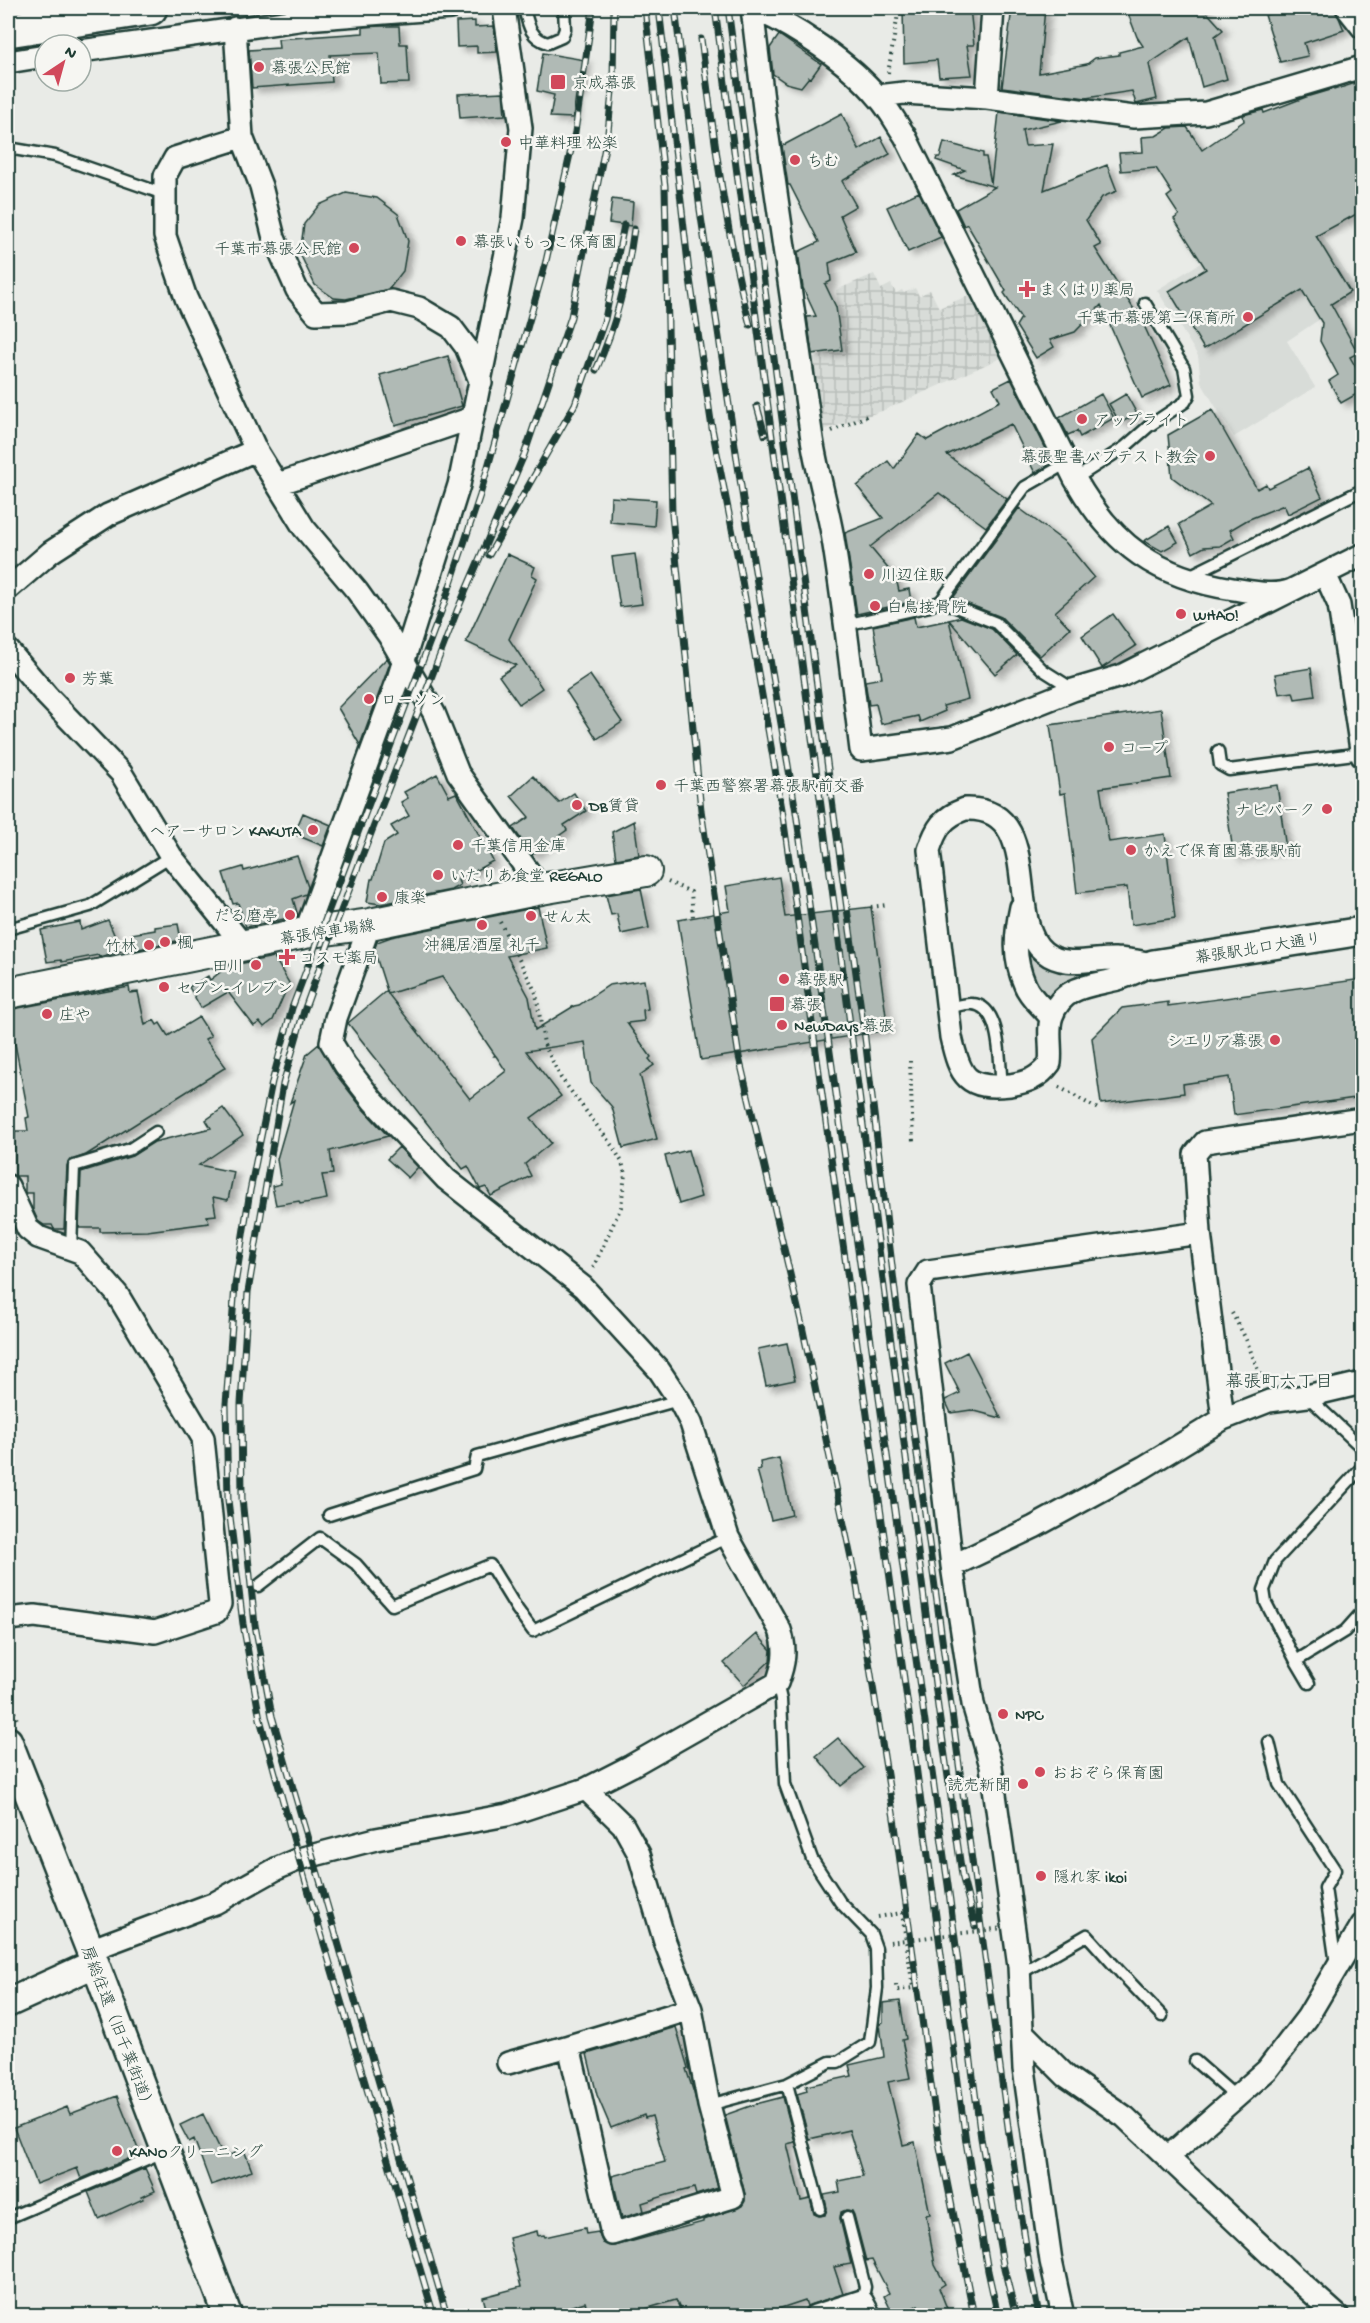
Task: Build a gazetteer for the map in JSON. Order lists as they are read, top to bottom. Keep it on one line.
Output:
{"streets":{"main road":["幕張停車場線"],"street":["幕張駅北口大通り","房総往還（旧千葉街道）"]},"districts":["幕張町六丁目"],"places":{"other":["幕張公民館","中華料理 松楽","ちむ","幕張いもっこ保育園","千葉市幕張公民館","千葉市幕張第二保育所","アップライト","幕張聖書バプテスト教会","川辺住販","白鳥接骨院","WHAO!","芳葉","ローソン","コープ","千葉西警察署幕張駅前交番","DB賃貸","ナビパーク","ヘアーサロン KAKUTA","千葉信用金庫","かえで保育園幕張駅前","いたりあ食堂 REGALO","康楽","だる磨亭","せん太","沖縄居酒屋 礼千","楓","竹林","田川","幕張駅","セブン-イレブン","庄や","NewDays 幕張","シエリア幕張","NPC","おおぞら保育園","読売新聞","隠れ家 ikoi","KANOクリーニング"],"transit":["京成幕張","幕張"],"health":["まくはり薬局","コスモ薬局"]},"north":"top right"}
